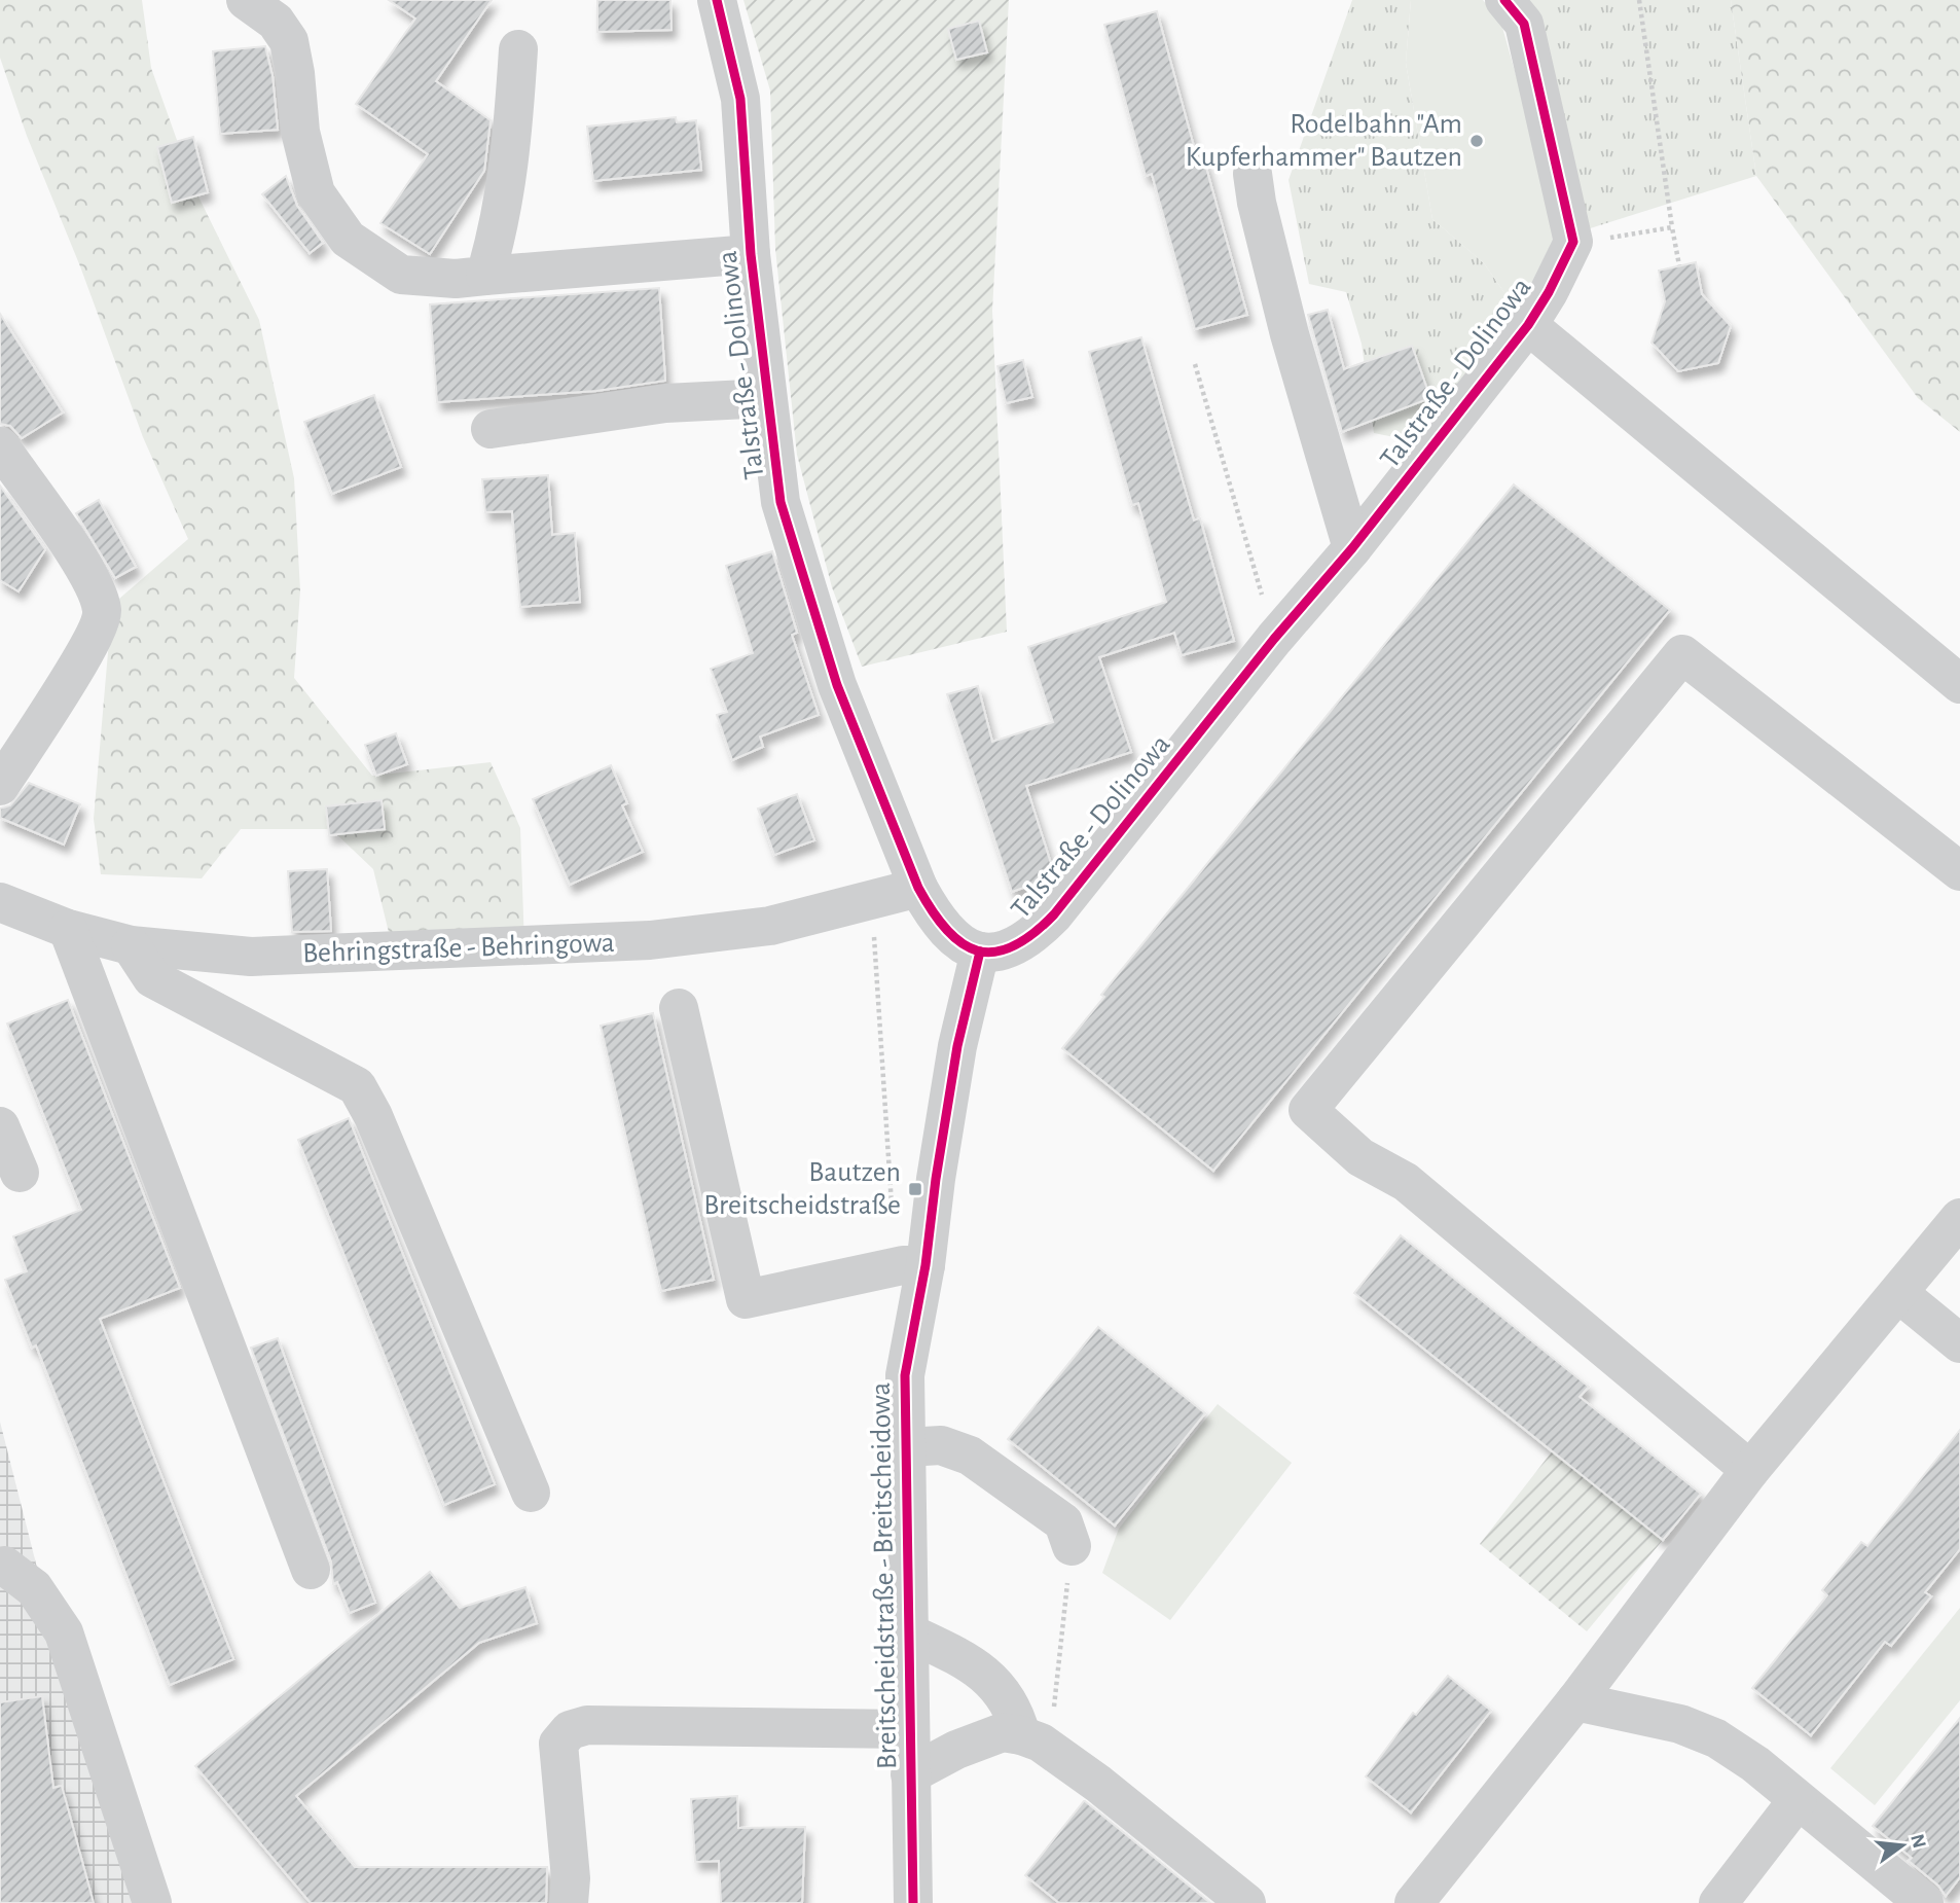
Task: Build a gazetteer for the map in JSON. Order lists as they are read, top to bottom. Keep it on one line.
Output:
{"streets":{"street":["Talstraße - Dolinowa","Behringstraße - Behringowa","Breitscheidstraße - Breitscheidowa"]},"crossings":[["Talstraße - Dolinowa","Behringstraße - Behringowa"],["Talstraße - Dolinowa","Breitscheidstraße - Breitscheidowa"]],"places":{"other":["Rodelbahn \"Am Kupferhammer\" Bautzen"],"transit":["Bautzen Breitscheidstraße"]},"north":"right"}
